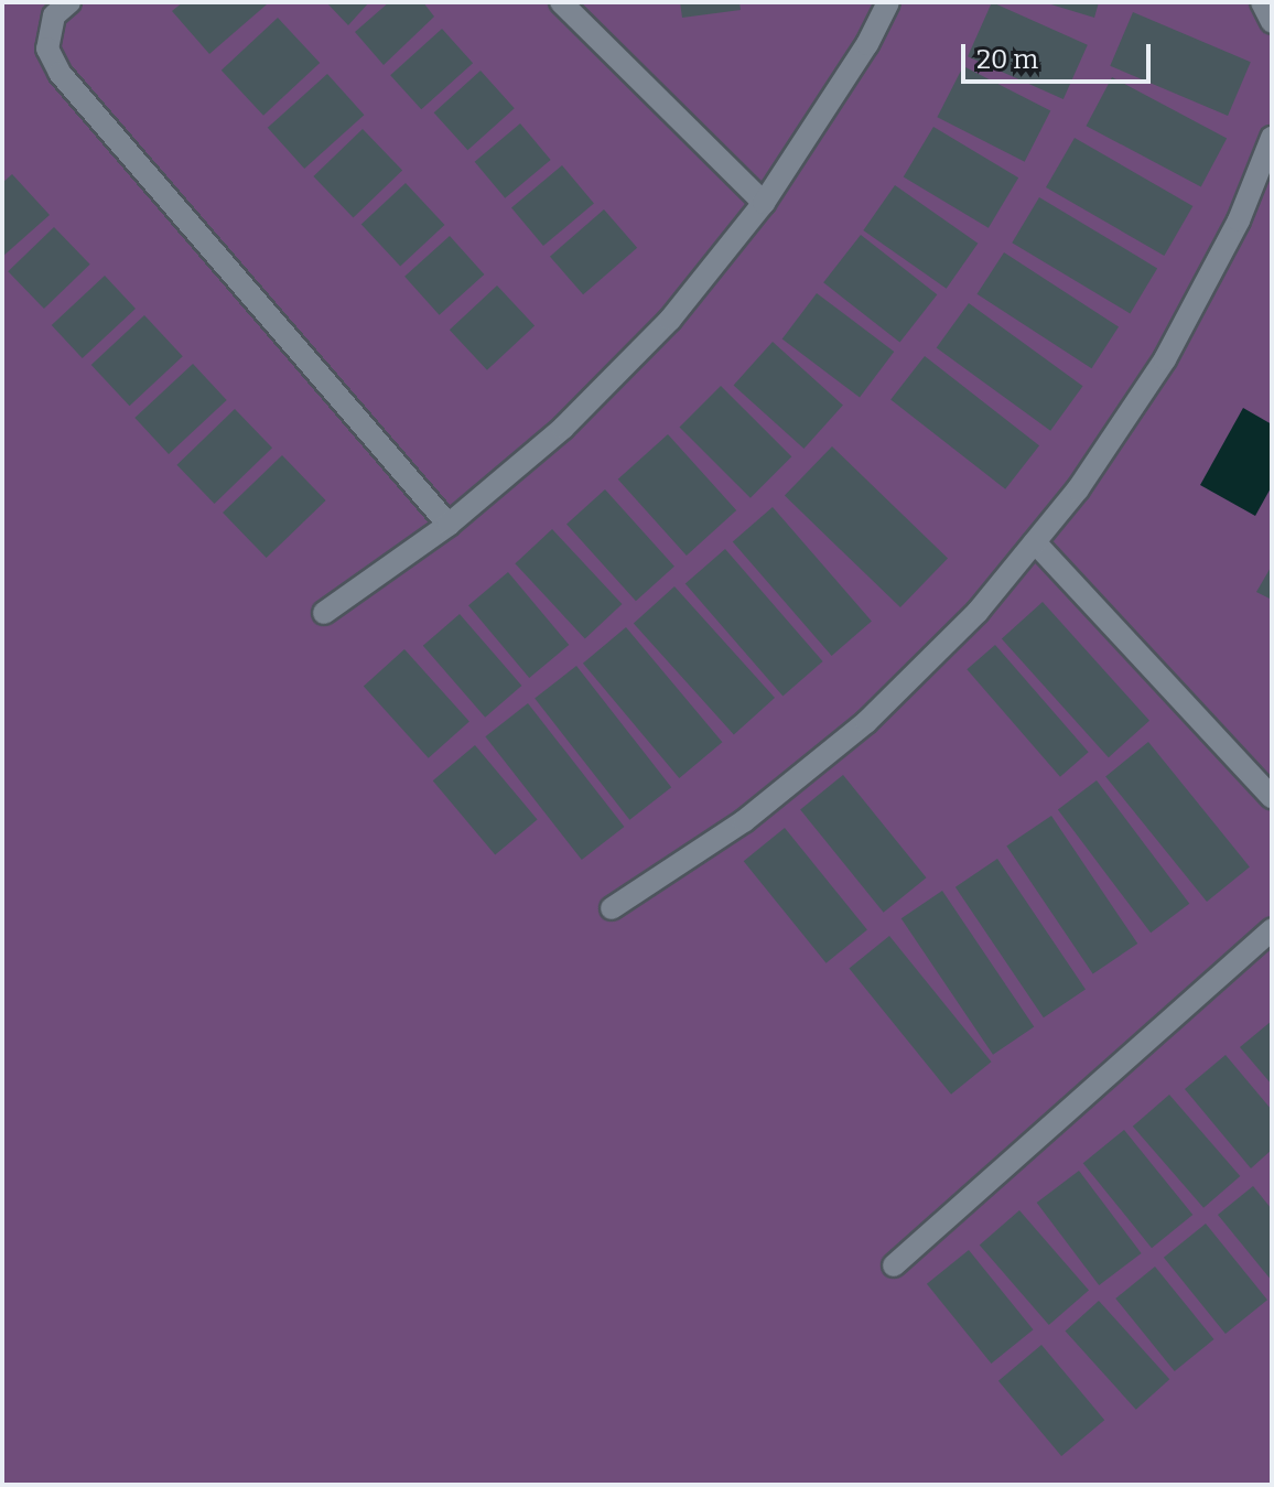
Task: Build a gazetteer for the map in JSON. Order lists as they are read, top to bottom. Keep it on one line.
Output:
{"scale_bar":"20 m"}
